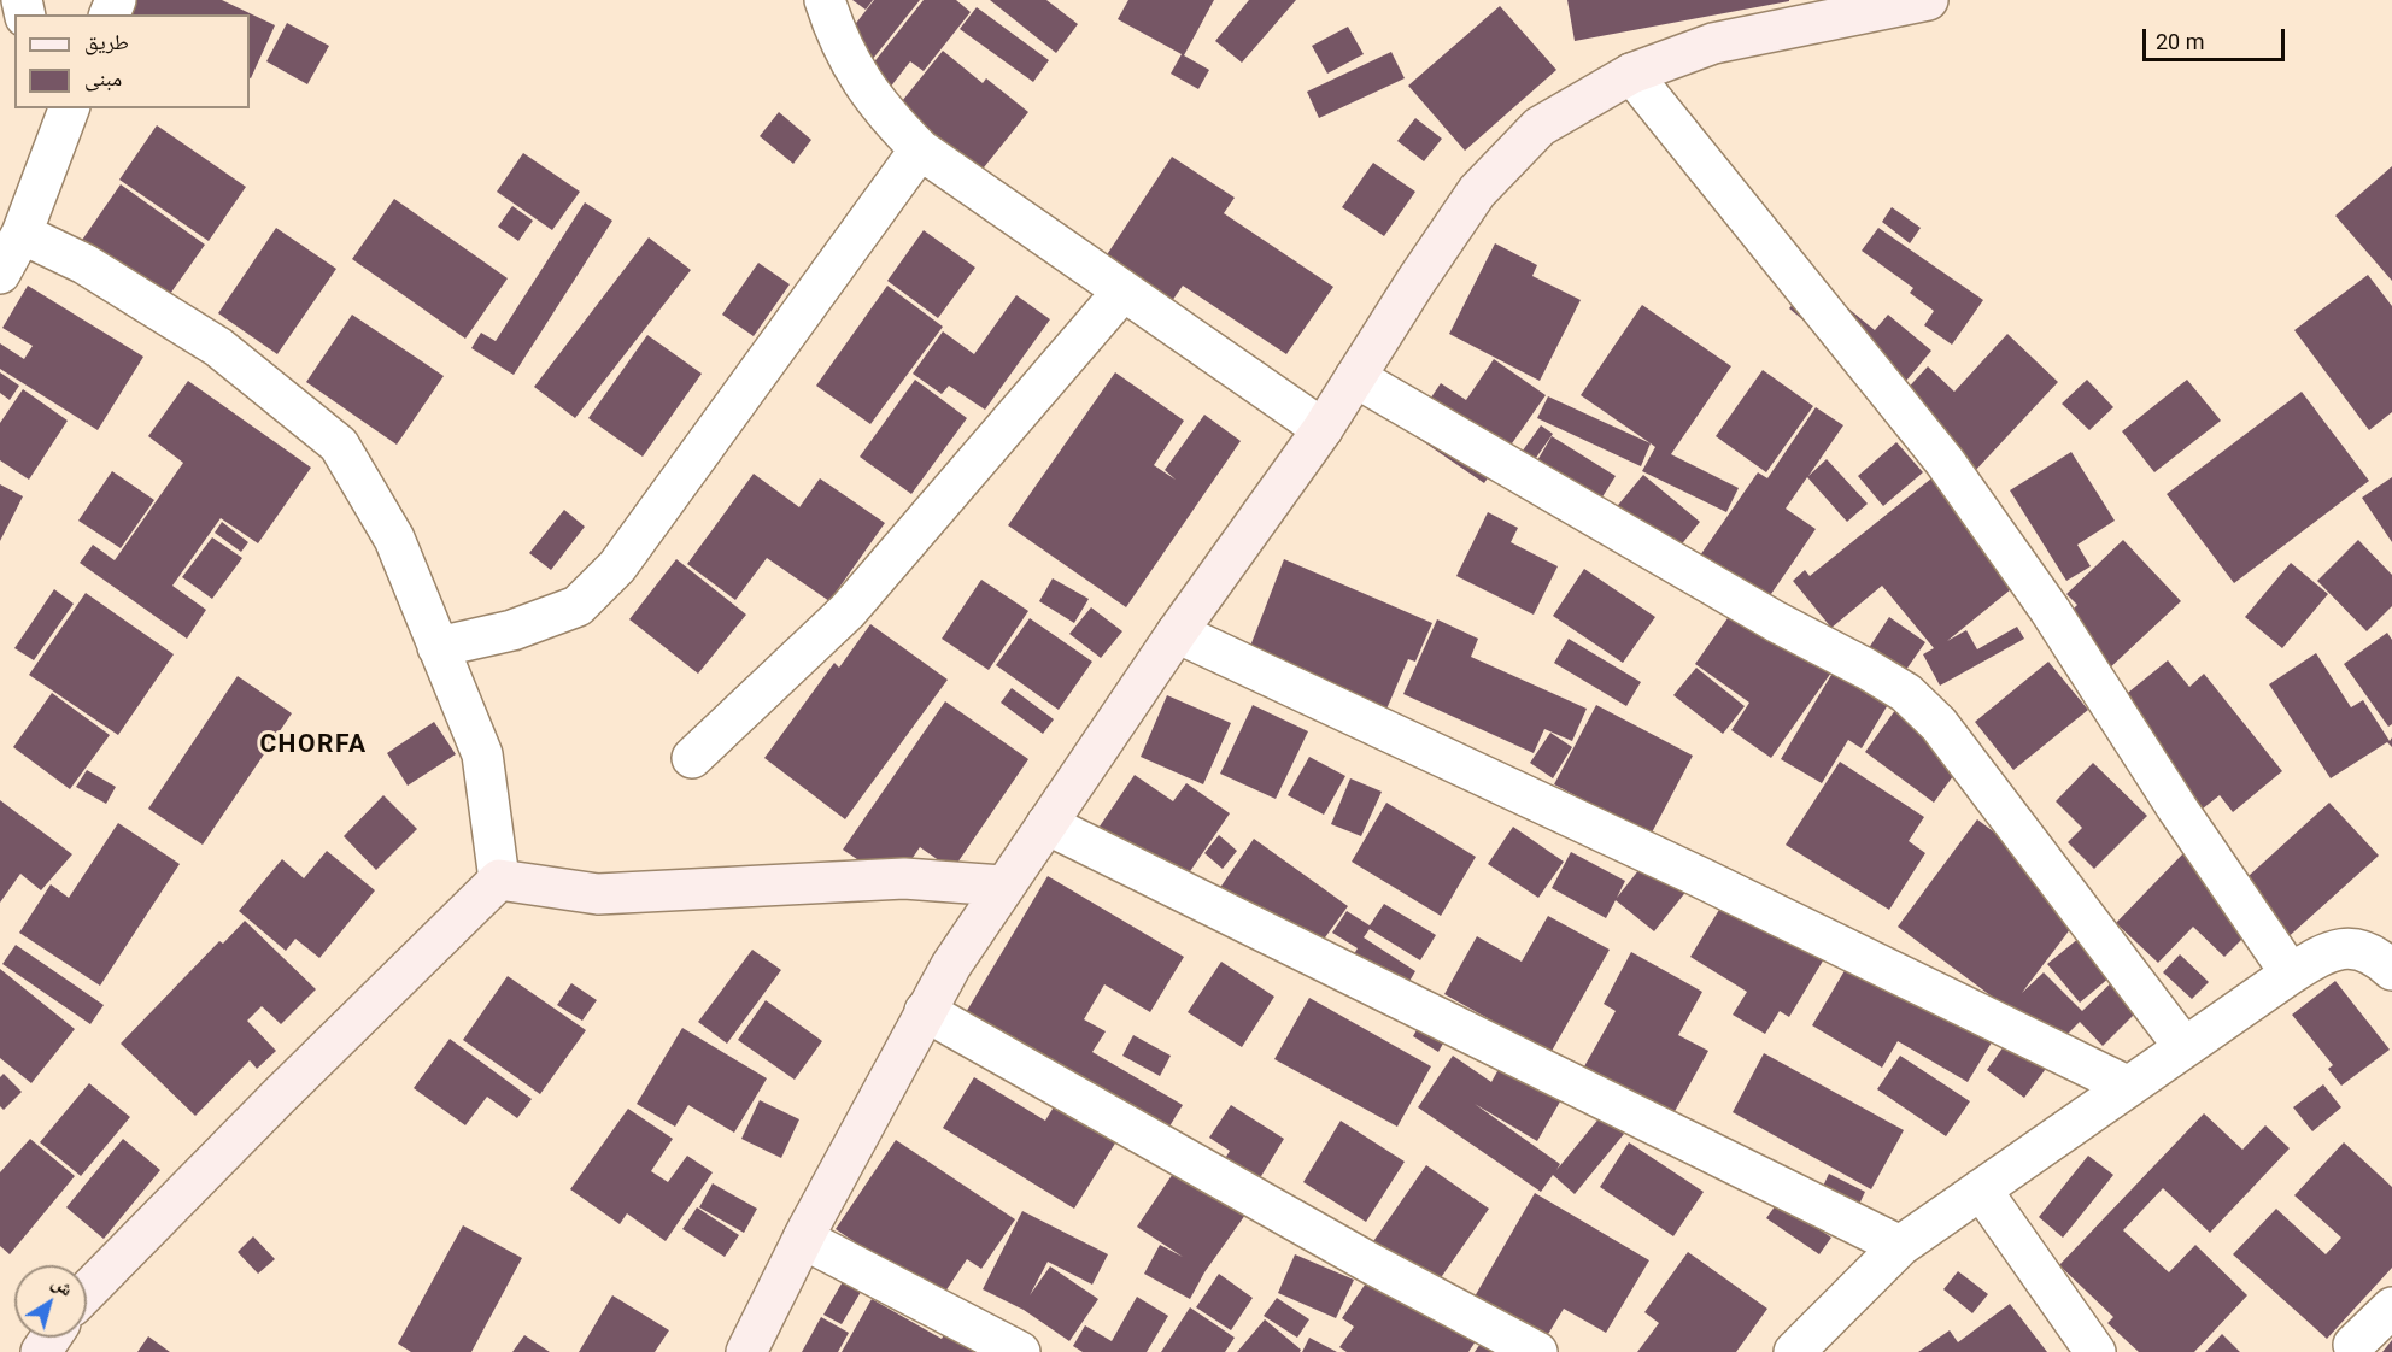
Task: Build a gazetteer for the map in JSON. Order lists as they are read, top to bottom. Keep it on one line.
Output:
{"districts":["CHORFA"],"legend":["طريق","مبنى"],"scale_bar":"20 m","north":"top right"}
